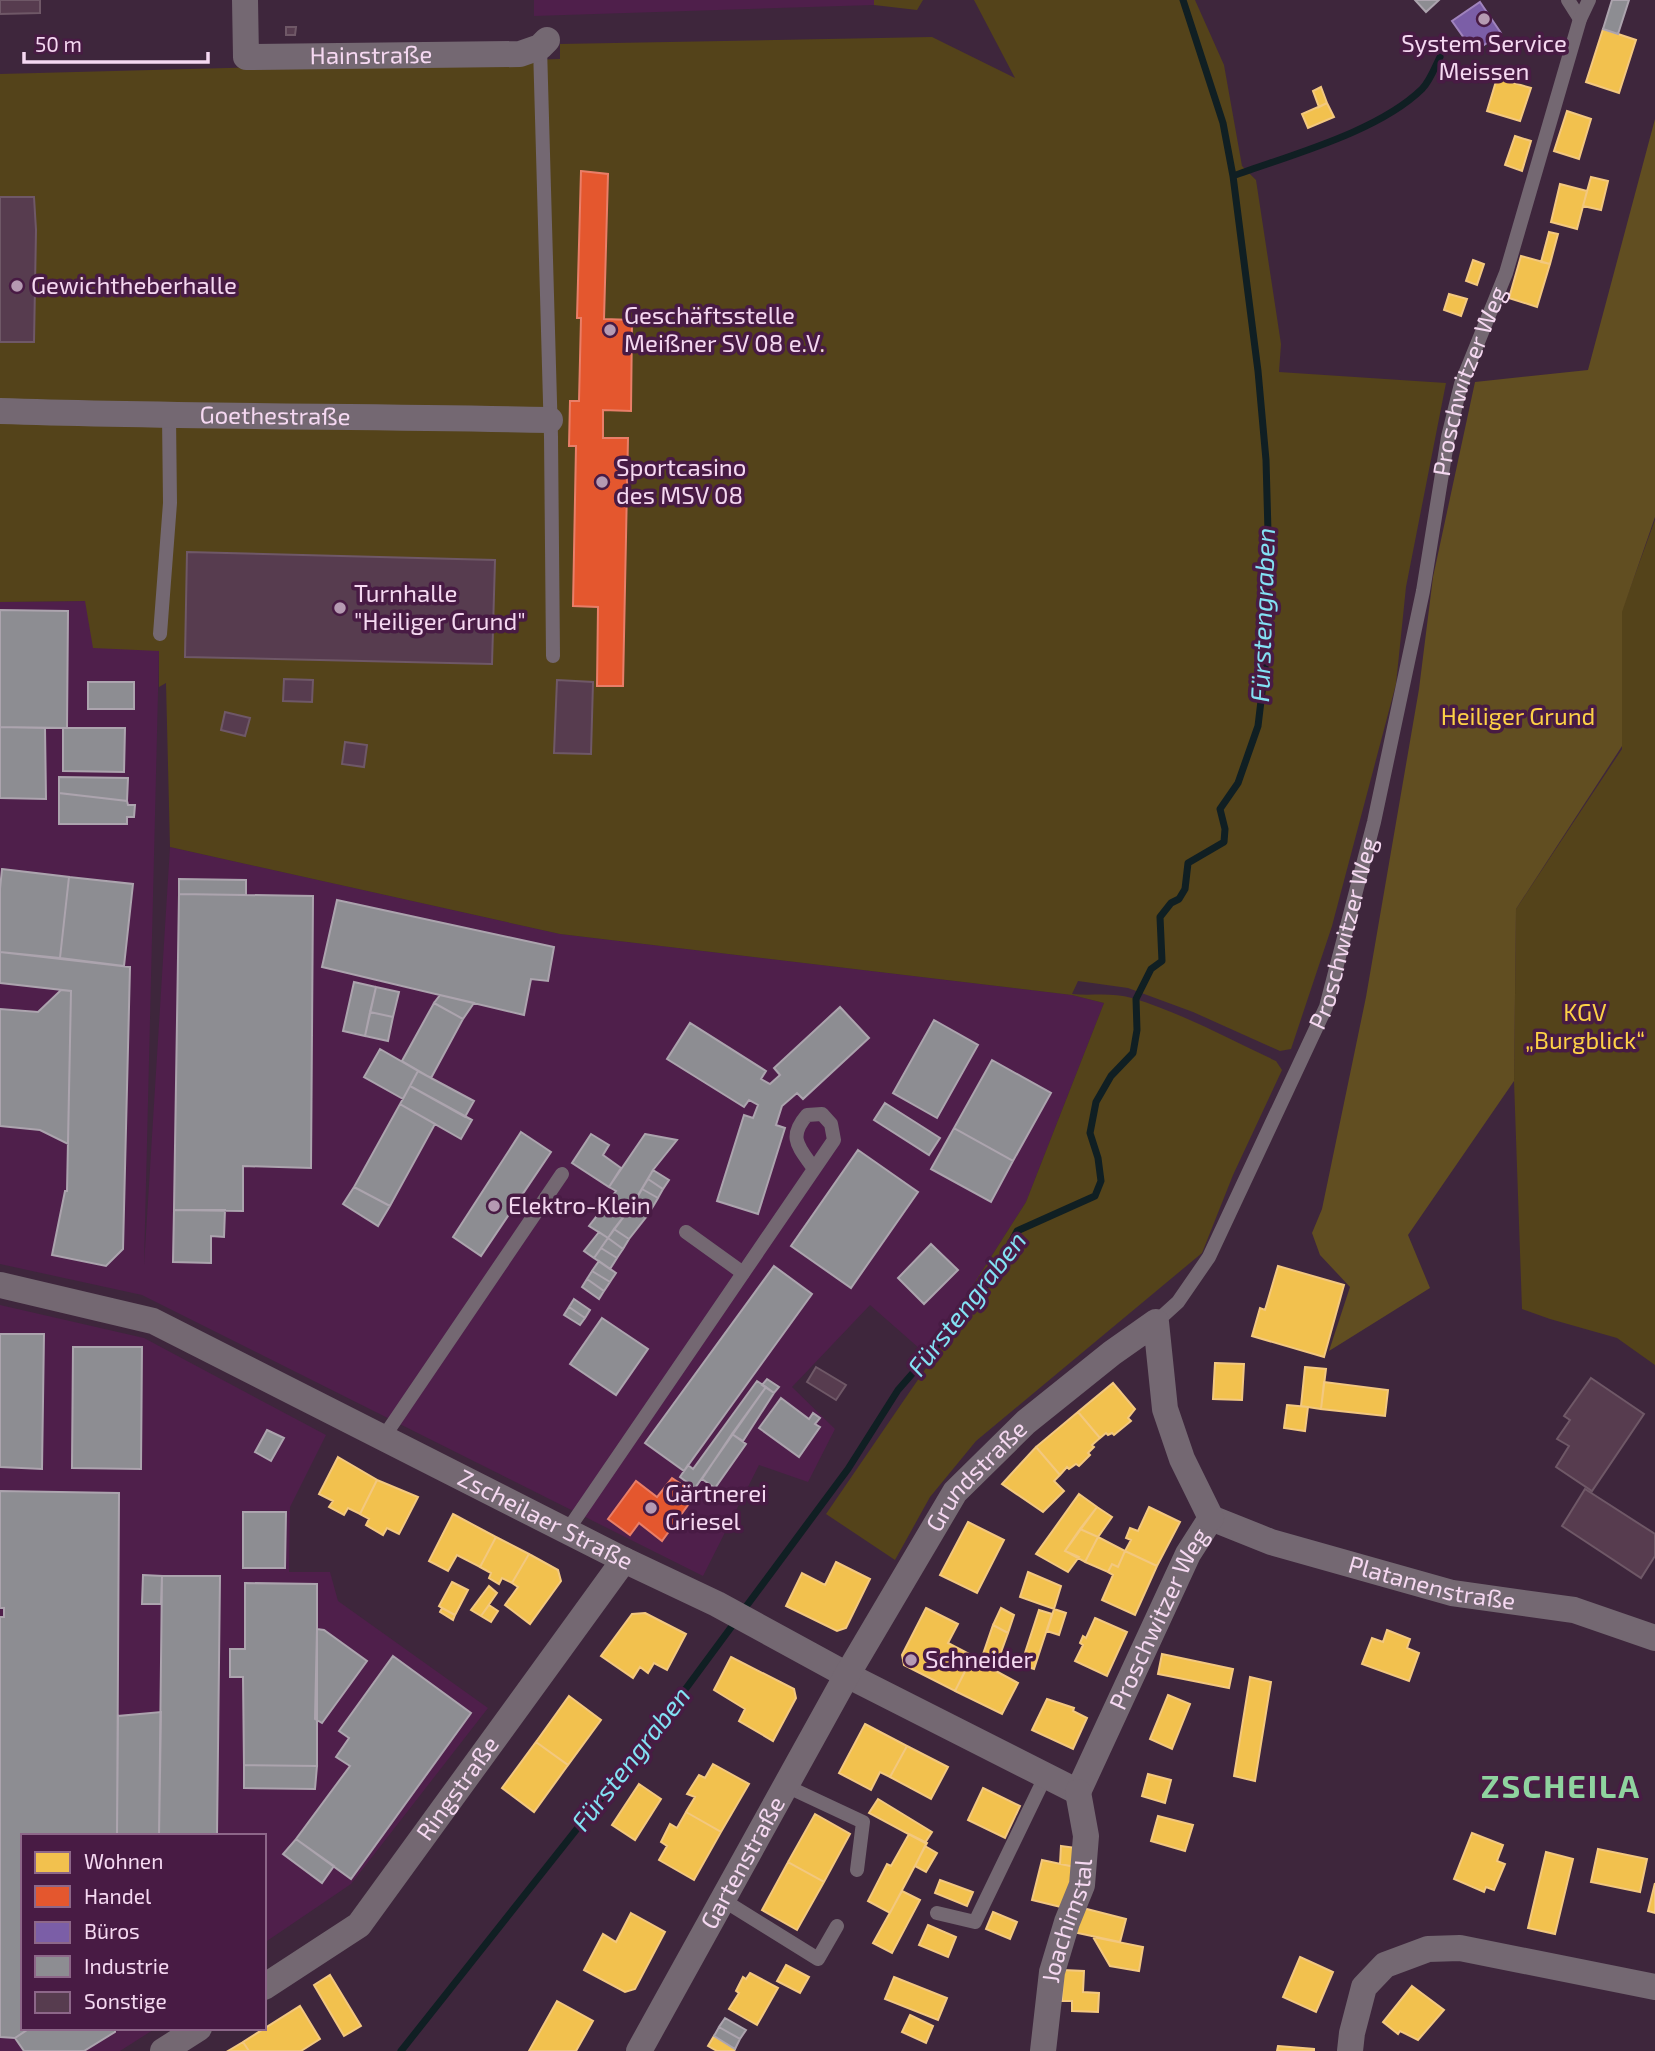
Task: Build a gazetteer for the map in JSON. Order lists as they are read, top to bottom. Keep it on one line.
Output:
{"streets":{"street":["Hainstraße","Proschwitzer Weg","Goethestraße","Grundstraße","Zscheilaer Straße","Platanenstraße","Ringstraße","Gartenstraße","Joachimstal"]},"crossings":[["Proschwitzer Weg","Grundstraße"],["Proschwitzer Weg","Zscheilaer Straße"],["Proschwitzer Weg","Platanenstraße"],["Proschwitzer Weg","Joachimstal"],["Grundstraße","Zscheilaer Straße"],["Grundstraße","Gartenstraße"],["Zscheilaer Straße","Ringstraße"],["Zscheilaer Straße","Gartenstraße"],["Zscheilaer Straße","Joachimstal"]],"districts":["ZSCHEILA"],"water":["Fürstengraben"],"parks":["Heiliger Grund","KGV „Burgblick“"],"places":["System Service Meissen","Gewichtheberhalle","Geschäftsstelle Meißner SV 08 e.V.","Sportcasino des MSV 08","Turnhalle \"Heiliger Grund\"","Elektro-Klein","Gärtnerei Griesel","Schneider"],"legend":["Wohnen","Handel","Büros","Industrie","Sonstige"],"scale_bar":"50 m"}
